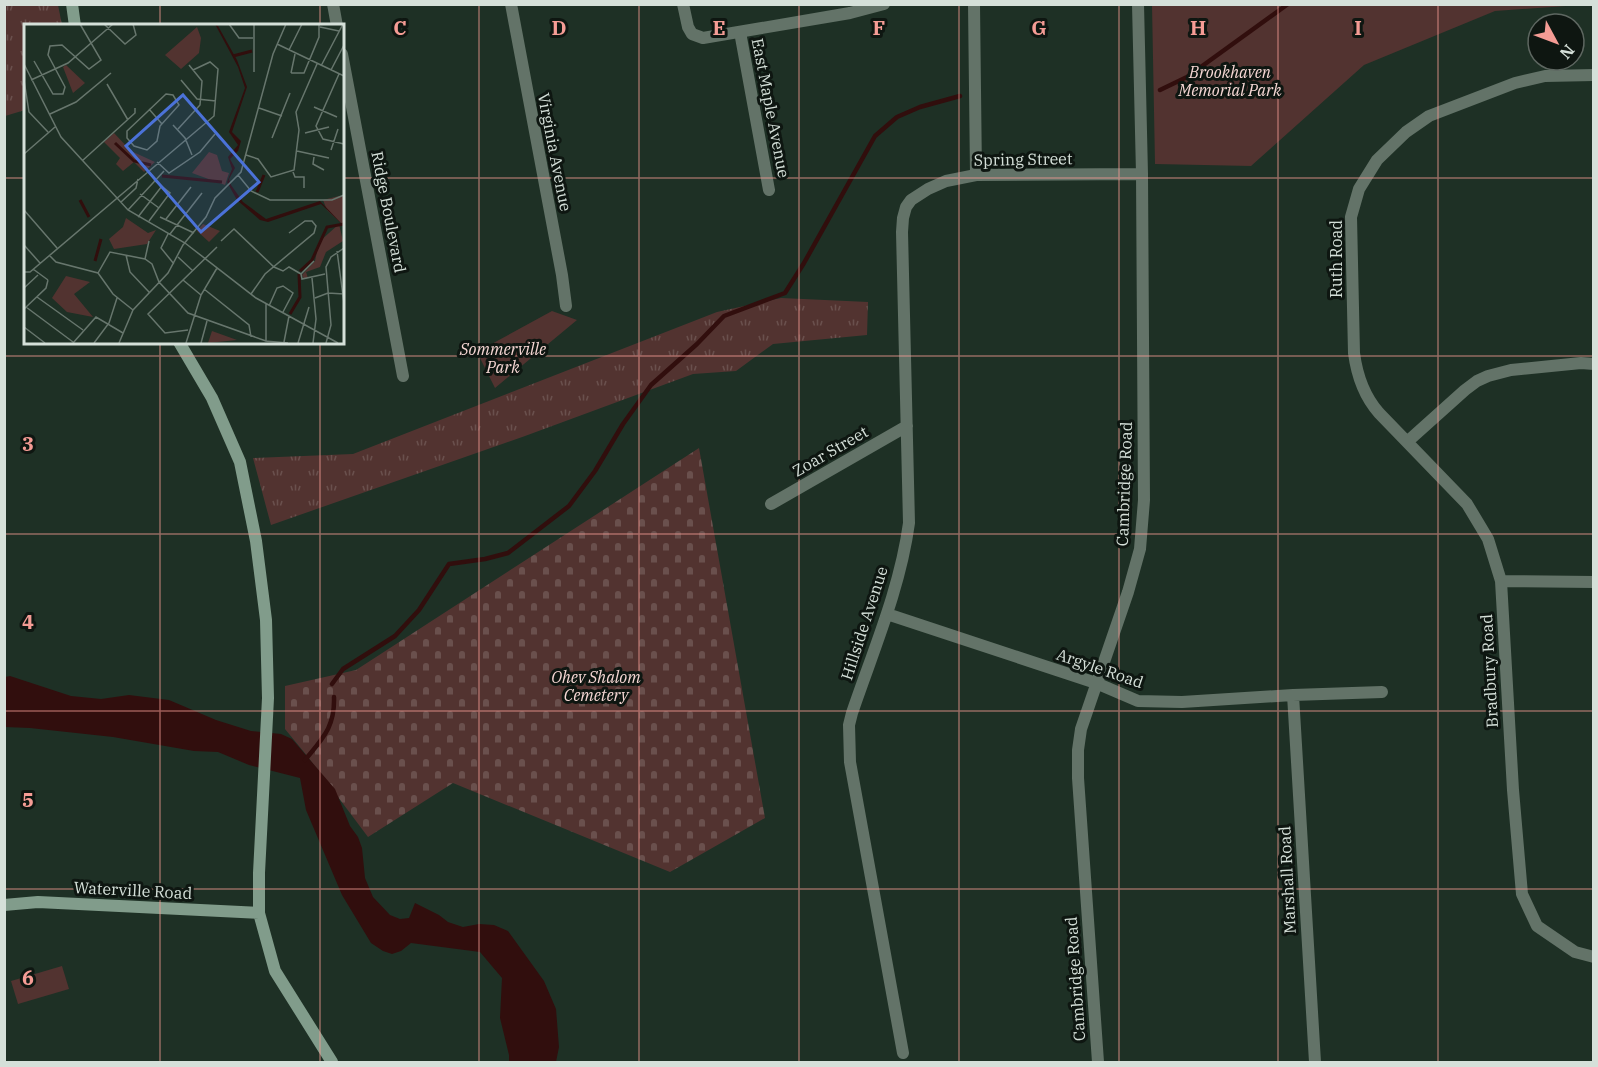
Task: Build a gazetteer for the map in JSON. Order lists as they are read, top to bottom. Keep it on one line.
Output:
{"streets":{"street":["East Maple Avenue","Virginia Avenue","Spring Street","Ridge Boulevard","Ruth Road","Zoar Street","Cambridge Road","Hillside Avenue","Argyle Road","Bradbury Road","Marshall Road","Waterville Road"]},"crossings":[["Spring Street","Cambridge Road"],["Spring Street","Hillside Avenue"],["Ruth Road","Bradbury Road"],["Zoar Street","Hillside Avenue"],["Cambridge Road","Argyle Road"],["Hillside Avenue","Argyle Road"],["Argyle Road","Marshall Road"]],"parks":["Brookhaven Memorial Park","Sommerville Park","Ohev Shalom Cemetery"],"north":"bottom right","grid":{"columns":["C","D","E","F","G","H","I"],"rows":["3","4","5","6"]}}
